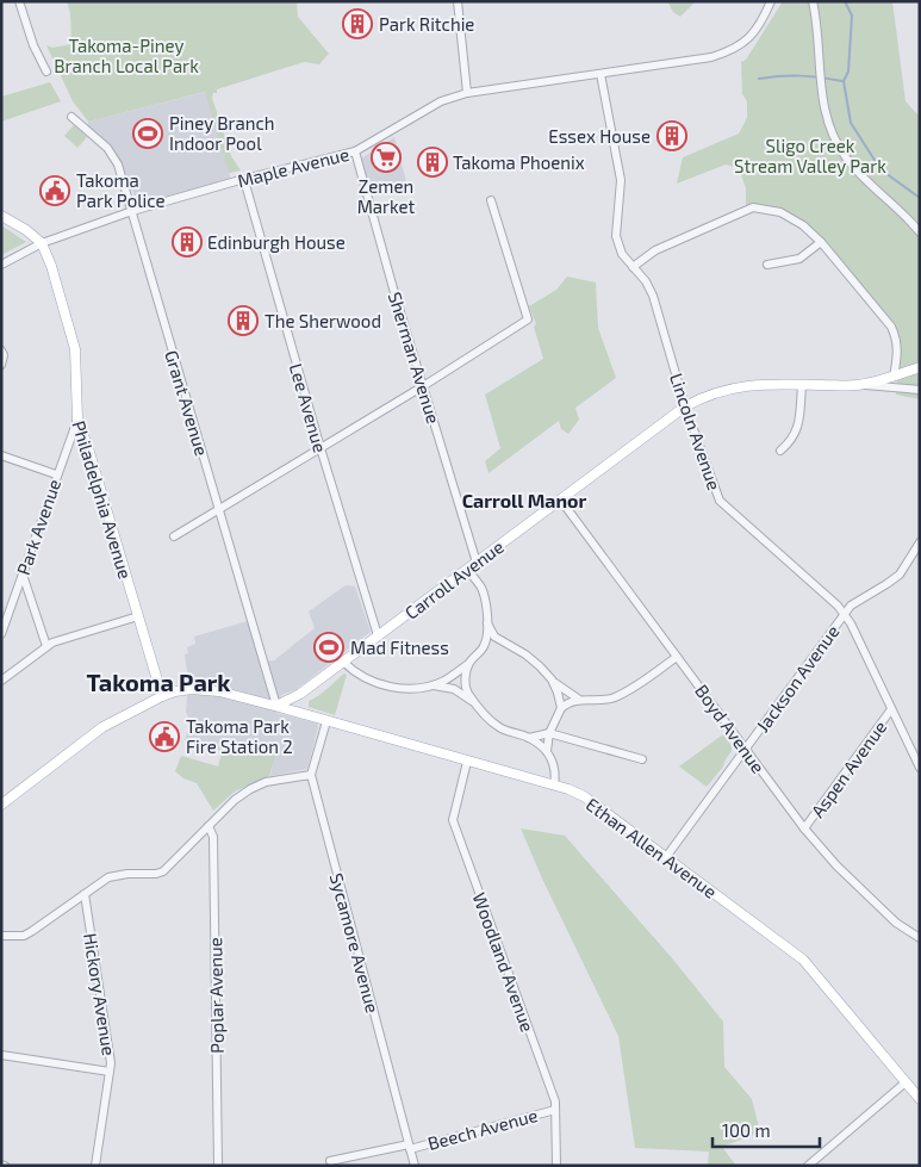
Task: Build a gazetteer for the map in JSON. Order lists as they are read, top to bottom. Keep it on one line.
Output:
{"streets":{"main road":["Philadelphia Avenue","Carroll Avenue","Ethan Allen Avenue"],"street":["Maple Avenue","Sherman Avenue","Grant Avenue","Lee Avenue","Lincoln Avenue","Park Avenue","Jackson Avenue","Boyd Avenue","Aspen Avenue","Sycamore Avenue","Woodland Avenue","Hickory Avenue","Poplar Avenue","Beech Avenue"]},"crossings":[["Maple Avenue","Sherman Avenue"],["Maple Avenue","Grant Avenue"],["Maple Avenue","Lee Avenue"],["Maple Avenue","Lincoln Avenue"],["Maple Avenue","Philadelphia Avenue"],["Sherman Avenue","Carroll Avenue"],["Grant Avenue","Carroll Avenue"],["Grant Avenue","Ethan Allen Avenue"],["Lee Avenue","Carroll Avenue"],["Lincoln Avenue","Carroll Avenue"],["Lincoln Avenue","Jackson Avenue"],["Lincoln Avenue","Aspen Avenue"],["Philadelphia Avenue","Park Avenue"],["Carroll Avenue","Boyd Avenue"],["Carroll Avenue","Ethan Allen Avenue"],["Jackson Avenue","Boyd Avenue"],["Jackson Avenue","Ethan Allen Avenue"],["Boyd Avenue","Aspen Avenue"],["Ethan Allen Avenue","Woodland Avenue"],["Sycamore Avenue","Beech Avenue"],["Woodland Avenue","Beech Avenue"]],"districts":["Carroll Manor","Takoma Park"],"parks":["Takoma-Piney Branch Local Park","Sligo Creek Stream Valley Park"],"places":{"building":["Park Ritchie","Essex House","Takoma Phoenix","Edinburgh House","The Sherwood"],"sports":["Piney Branch Indoor Pool","Mad Fitness"],"supermarket":["Zemen Market"],"public building":["Takoma Park Police","Takoma Park Fire Station 2"]},"scale_bar":"100 m"}
